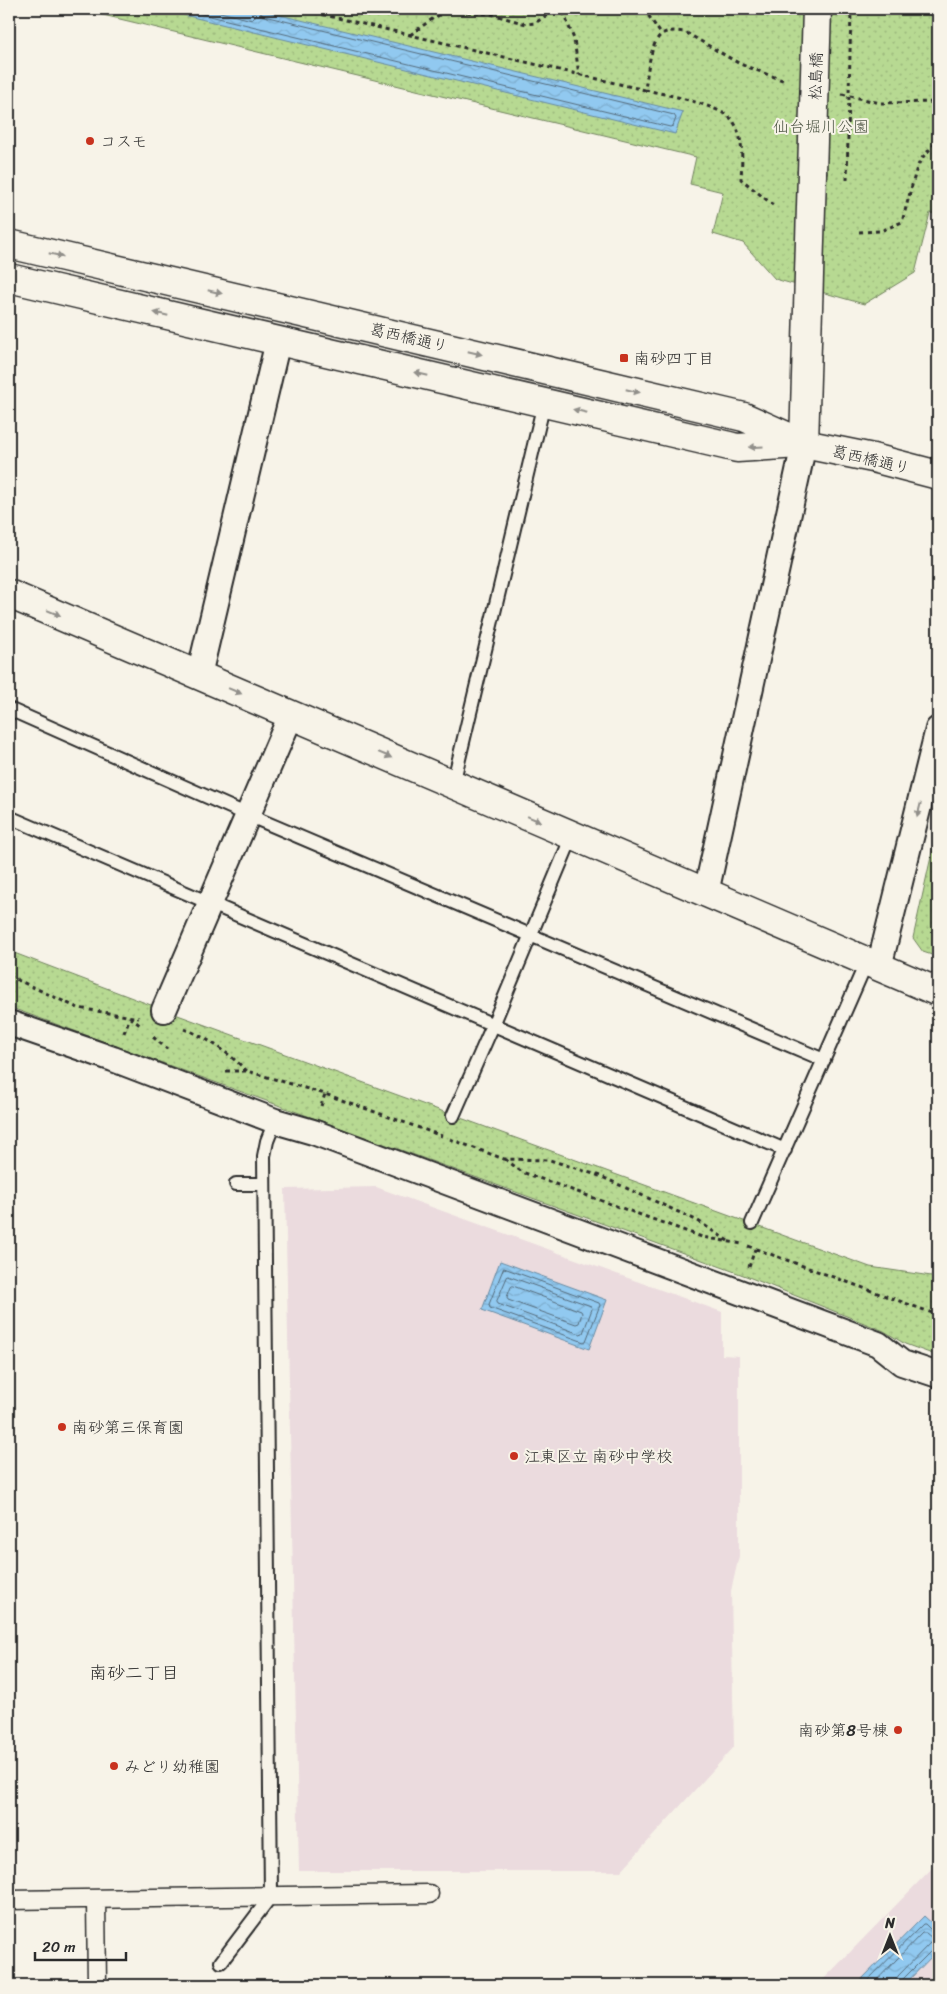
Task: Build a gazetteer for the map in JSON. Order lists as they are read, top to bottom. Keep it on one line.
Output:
{"streets":{"main road":["松島橋","葛西橋通り"]},"crossings":[["松島橋","葛西橋通り"]],"districts":["南砂二丁目"],"parks":["仙台堀川公園"],"places":{"other":["コスモ","南砂第三保育園","江東区立 南砂中学校","南砂第8号棟","みどり幼稚園"],"transit":["南砂四丁目"]},"scale_bar":"20 m","north":"top"}
